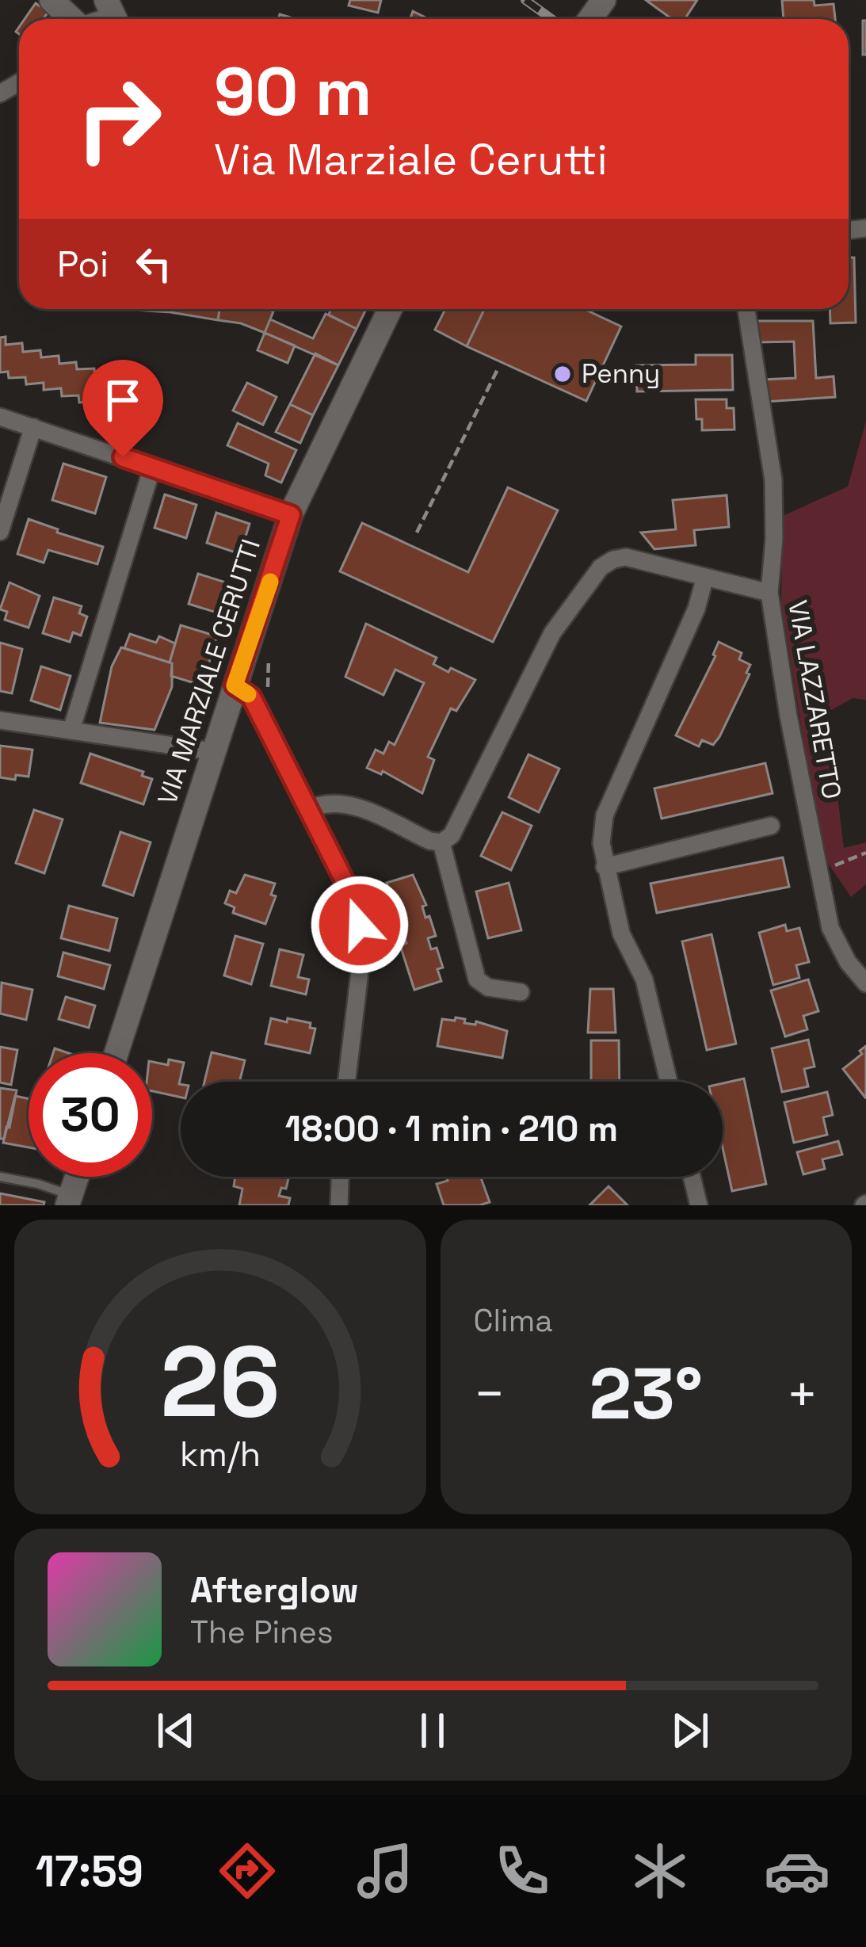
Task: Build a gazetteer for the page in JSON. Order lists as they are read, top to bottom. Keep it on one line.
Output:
{"streets":{"street":["VIA MARZIALE CERUTTI","VIA LAZZARETTO"]},"places":["Penny"],"page":{"turn":["90 m","Via Marziale Cerutti"],"then":"Poi","limit":"30","trip":"18:00 · 1 min · 210 m","tile":"Clima","heat":["−","23°","+"],"song":["Afterglow","The Pines"],"tabs":"17:59","gauge":["26","km/h"]}}
